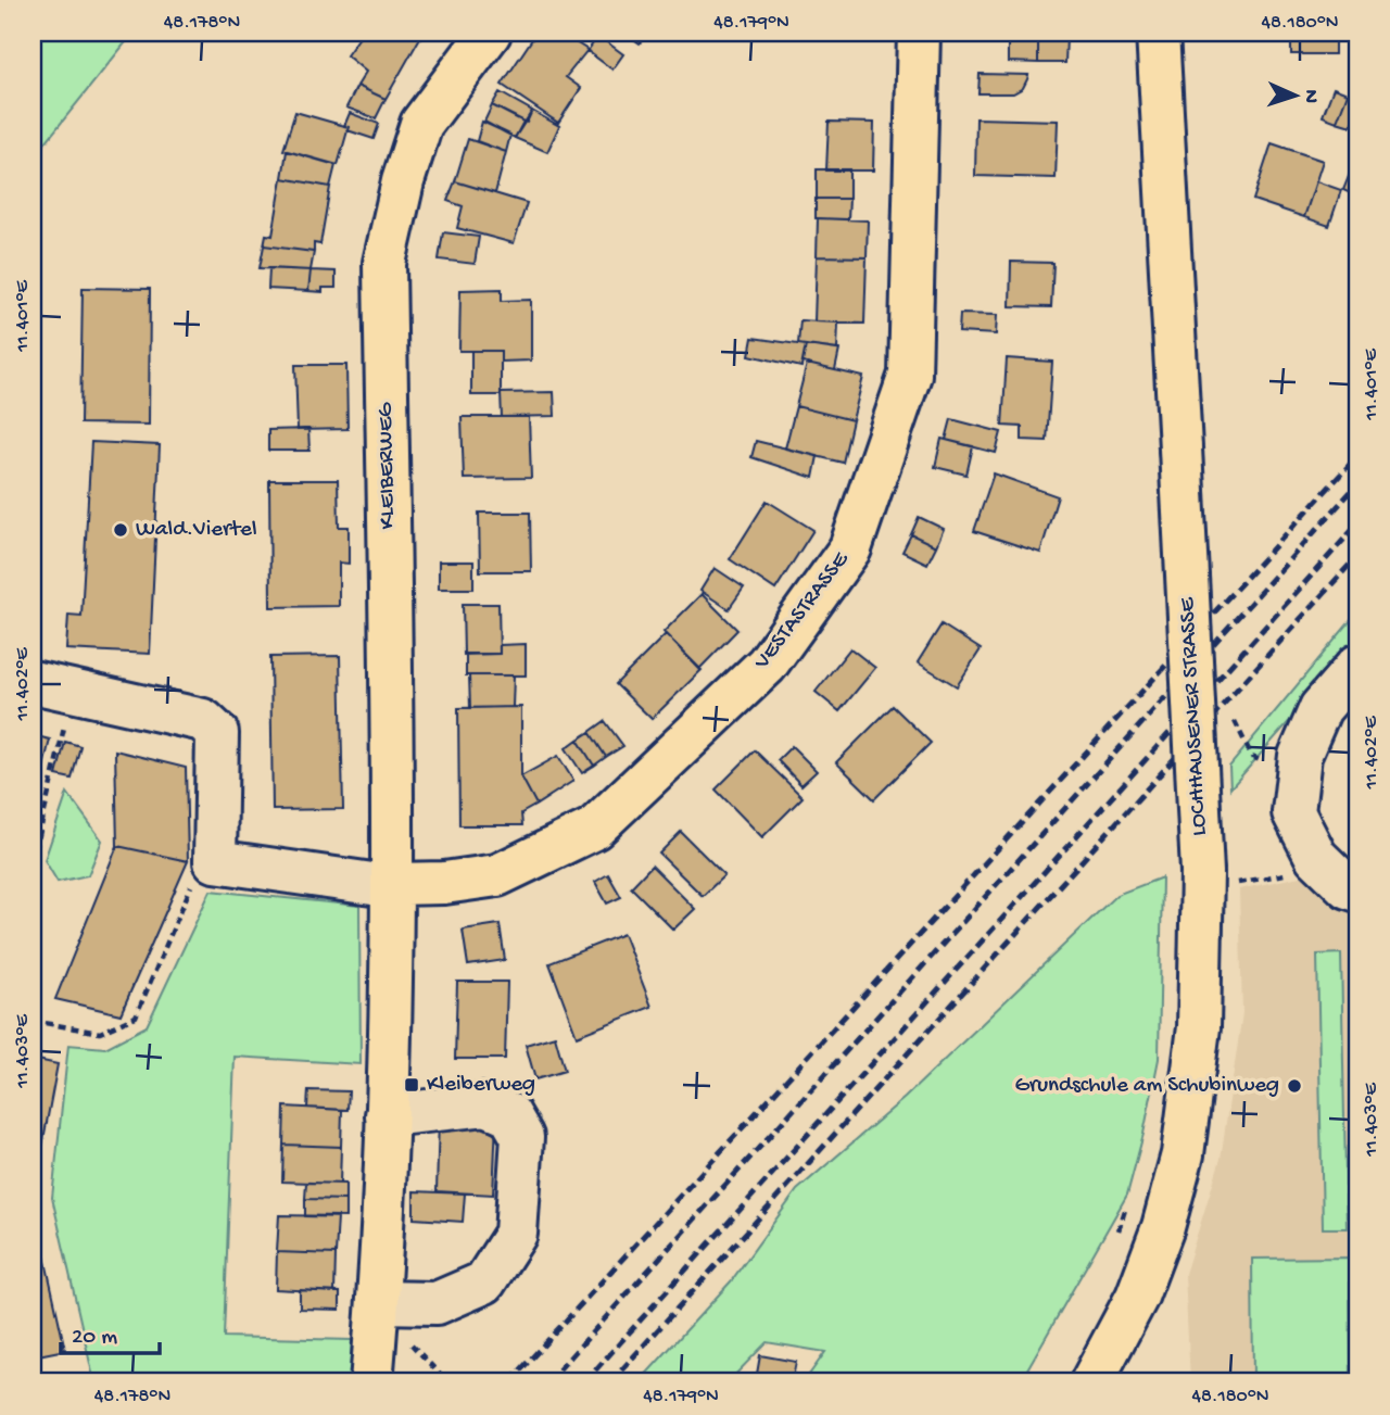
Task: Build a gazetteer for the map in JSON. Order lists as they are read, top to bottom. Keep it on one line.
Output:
{"streets":{"main road":["KLEIBERWEG","VESTASTRASSE","LOCHHAUSENER STRASSE"]},"crossings":[["KLEIBERWEG","VESTASTRASSE"]],"places":{"other":["Wald.Viertel","Grundschule am Schubinweg"],"transit":["Kleiberweg"]},"scale_bar":"20 m","north":"right","coordinates":["48.178°N","48.179°N","48.180°N","11.401°E","11.402°E","11.403°E"]}
